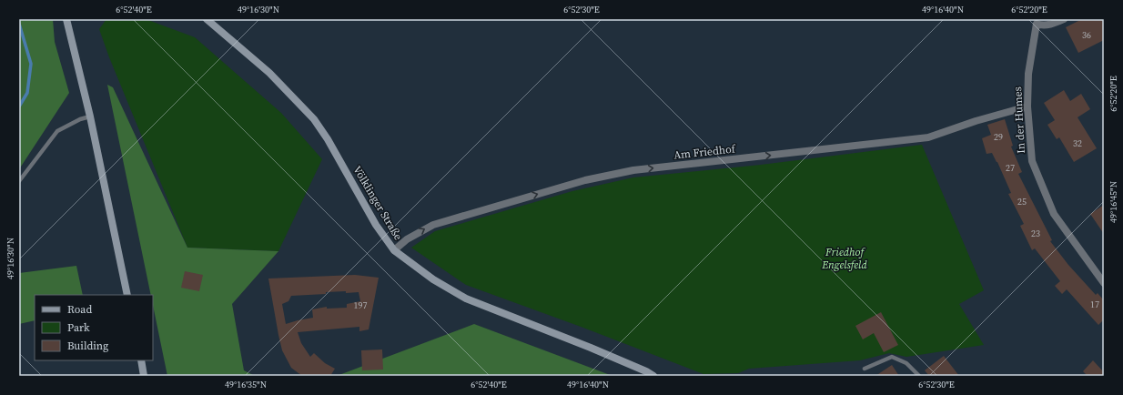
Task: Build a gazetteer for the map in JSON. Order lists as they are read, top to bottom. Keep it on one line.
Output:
{"streets":{"street":["In der Humes","Am Friedhof","Völklinger Straße"]},"crossings":[["In der Humes","Am Friedhof"],["Am Friedhof","Völklinger Straße"]],"one_way":["Am Friedhof"],"parks":["Friedhof Engelsfeld"],"house_numbers":["36","29","32","27","25","23","17","197"],"legend":["Road","Park","Building"],"coordinates":["6°52'40\"E","49°16'30\"N","6°52'30\"E","49°16'40\"N","6°52'20\"E","49°16'45\"N","49°16'35\"N"]}
